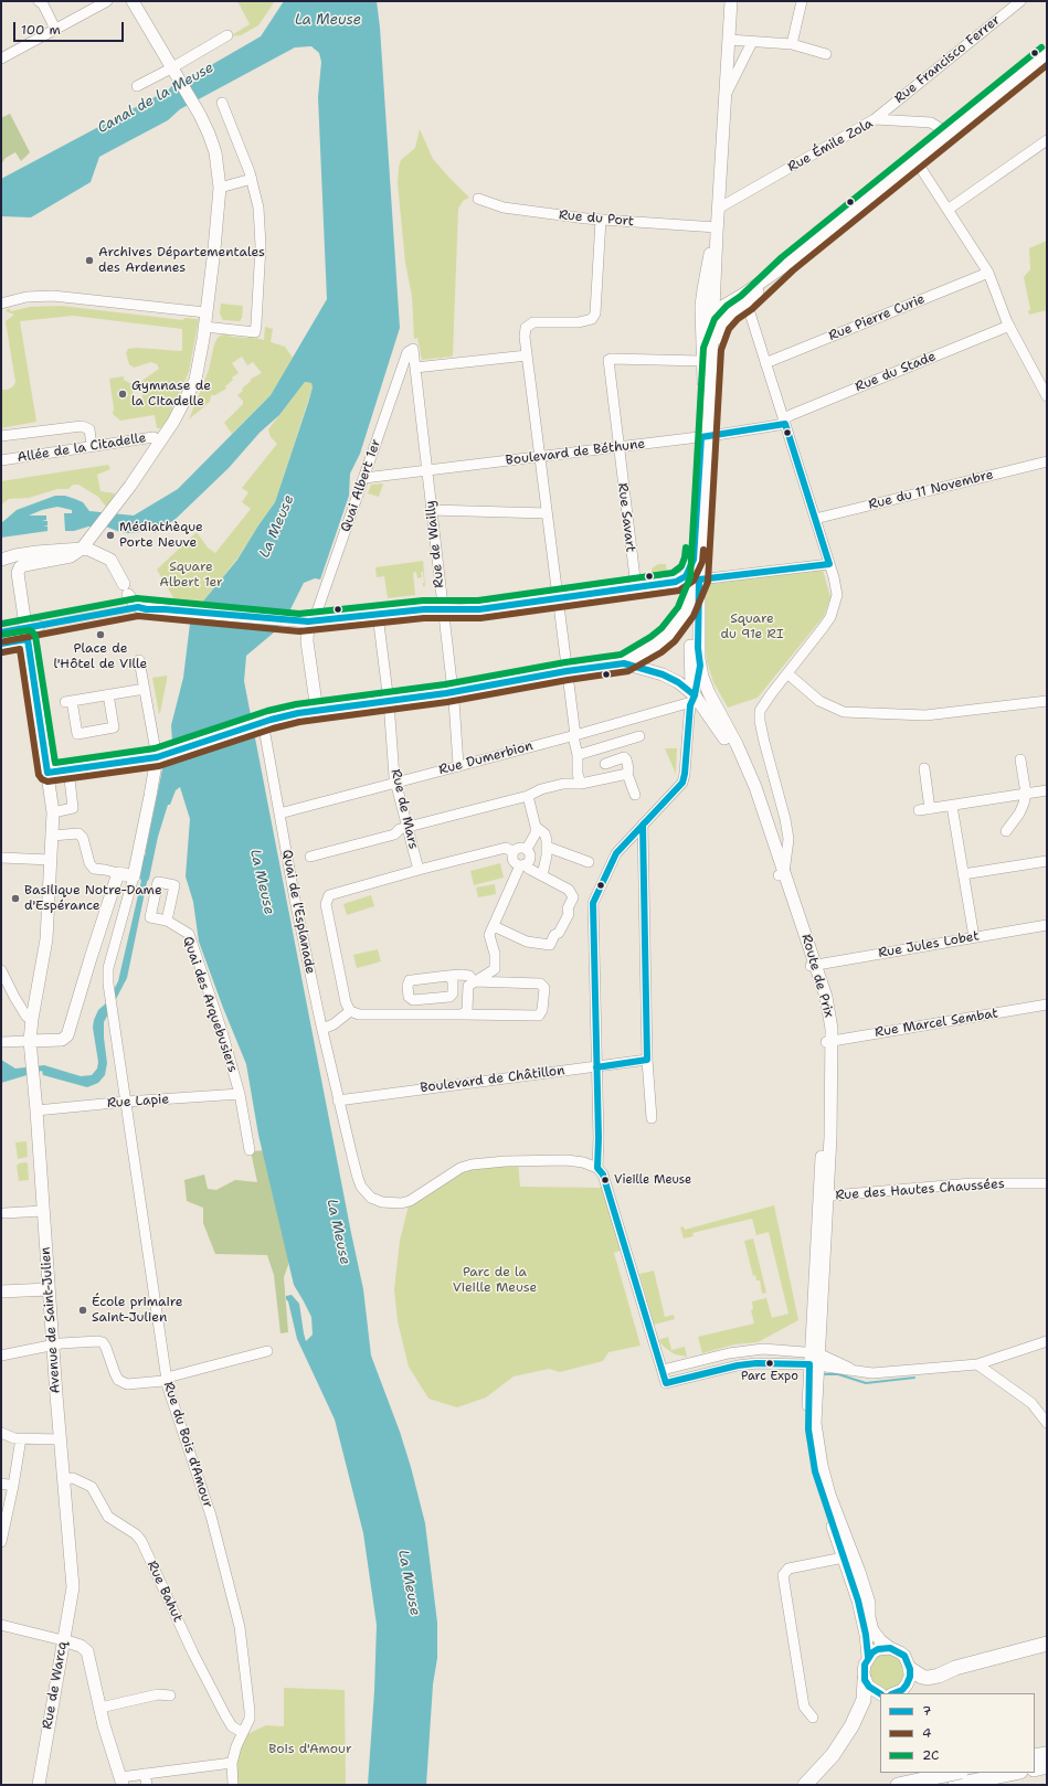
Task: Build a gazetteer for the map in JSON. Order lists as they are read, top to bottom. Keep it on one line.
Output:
{"streets":{"main road":["Route de Prix","Avenue de Saint-Julien","Rue de Warcq"],"street":["Rue Francisco Ferrer","Rue Émile Zola","Rue du Port","Rue Pierre Curie","Rue du Stade","Allée de la Citadelle","Boulevard de Béthune","Quai Albert 1er","Rue du 11 Novembre","Rue Savart","Rue de Wailly","Rue Dumerbion","Rue de Mars","Quai de l'Esplanade","Rue Jules Lobet","Quai des Arquebusiers","Rue Marcel Sembat","Boulevard de Châtillon","Rue Lapie","Rue des Hautes Chaussées","Rue du Bois d'Amour","Rue Bahut"]},"crossings":[["Rue Francisco Ferrer","Rue Émile Zola"],["Rue du Stade","Boulevard de Béthune"],["Boulevard de Béthune","Quai Albert 1er"],["Boulevard de Béthune","Rue Savart"],["Boulevard de Béthune","Rue de Wailly"],["Quai Albert 1er","Rue de Wailly"],["Rue de Wailly","Rue Dumerbion"],["Rue Dumerbion","Rue de Mars"],["Rue Dumerbion","Quai de l'Esplanade"],["Rue Dumerbion","Route de Prix"],["Quai de l'Esplanade","Boulevard de Châtillon"],["Rue Jules Lobet","Route de Prix"],["Route de Prix","Rue Marcel Sembat"],["Route de Prix","Rue des Hautes Chaussées"],["Quai des Arquebusiers","Rue Lapie"],["Rue Lapie","Avenue de Saint-Julien"],["Rue Lapie","Rue du Bois d'Amour"],["Avenue de Saint-Julien","Rue Bahut"],["Avenue de Saint-Julien","Rue de Warcq"],["Rue du Bois d'Amour","Rue Bahut"]],"water":["La Meuse","Canal de la Meuse"],"parks":["Square Albert 1er","Square du 91e RI","Parc de la Vieille Meuse","Bois d'Amour"],"places":["Archives Départementales des Ardennes","Gymnase de la Citadelle","Médiathèque Porte Neuve","Place de l'Hôtel de Ville","Basilique Notre-Dame d'Espérance","Vieille Meuse","École primaire Saint-Julien","Parc Expo"],"lines":["transit line 2C","transit line 4","transit line 7"],"legend":["7","4","2C"],"scale_bar":"100 m"}
